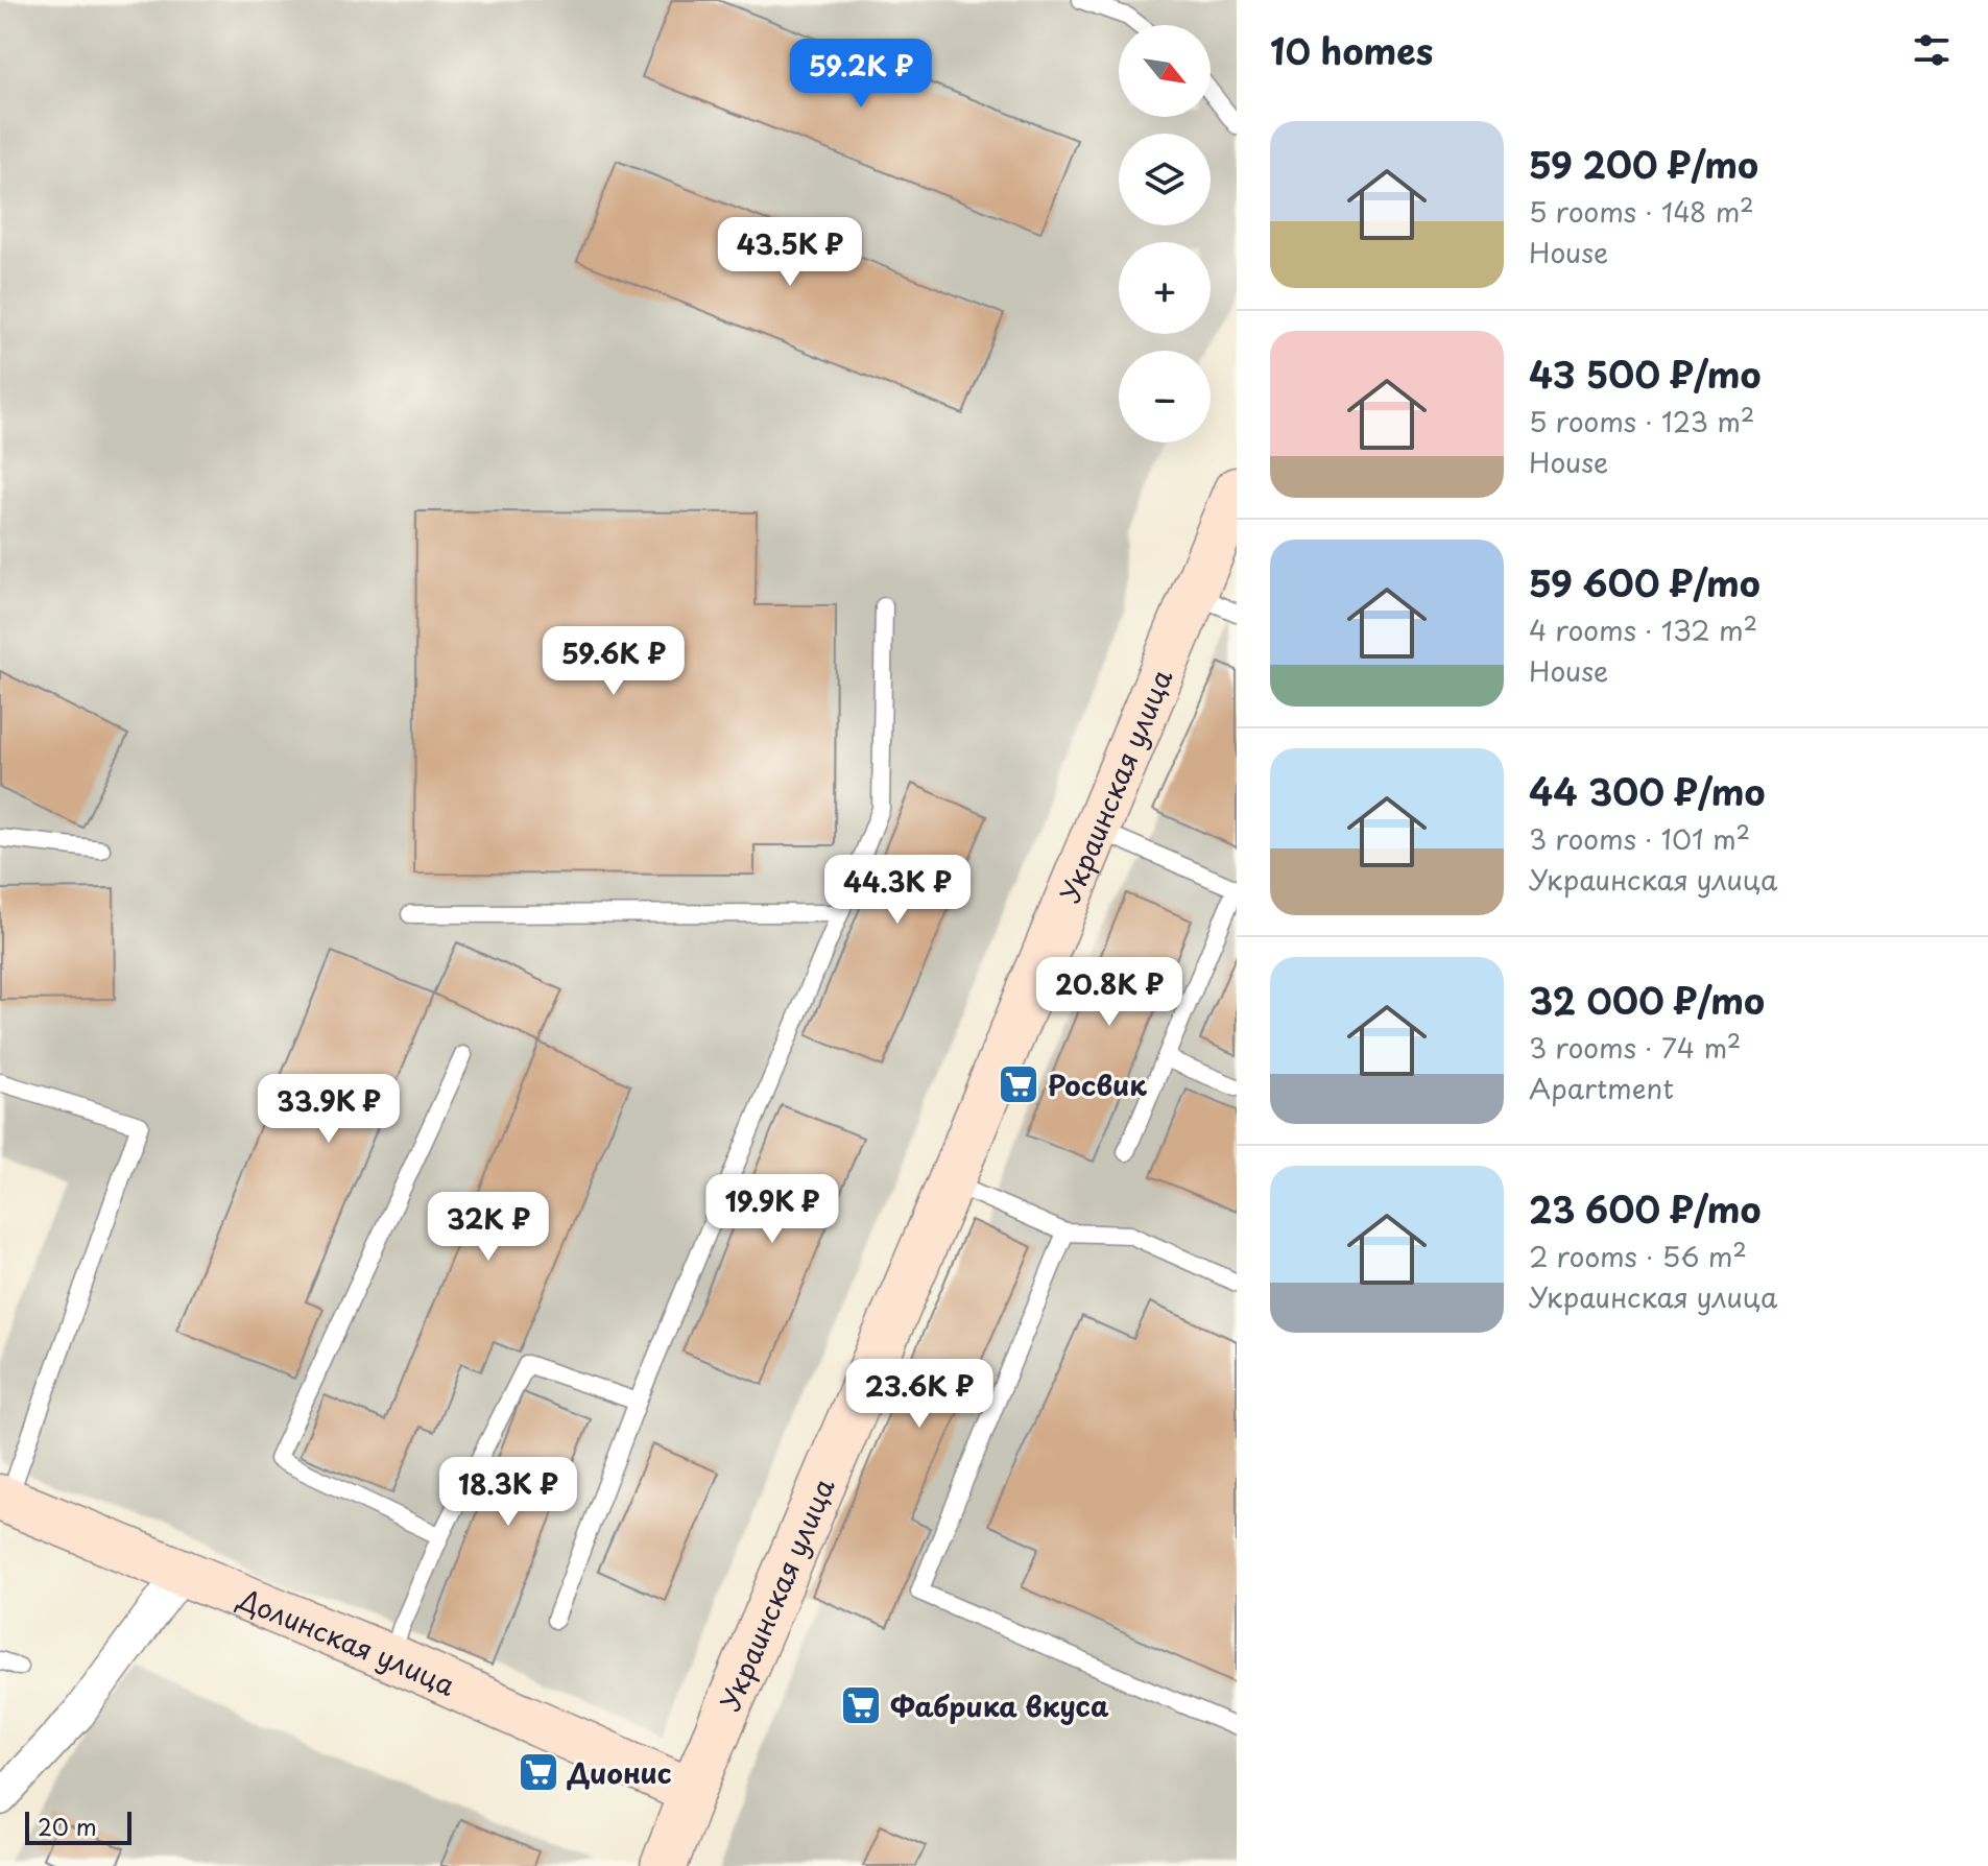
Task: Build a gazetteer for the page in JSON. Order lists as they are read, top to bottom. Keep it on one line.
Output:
{"streets":{"main road":["Украинская улица","Долинская улица"]},"crossings":[["Украинская улица","Долинская улица"]],"places":{"supermarket":["Росвик","Фабрика вкуса","Дионис"]},"scale_bar":"20 m","north":"bottom right","page":{"heading":"10 homes","map_buttons":["+","−"],"price":["59.2K ₽","43.5K ₽","59.6K ₽","44.3K ₽","20.8K ₽","33.9K ₽","19.9K ₽","32K ₽","23.6K ₽","18.3K ₽"],"list":[{"name":"59 200 ₽/mo","note":"5 rooms · 148 m² · House"},{"name":"43 500 ₽/mo","note":"5 rooms · 123 m² · House"},{"name":"59 600 ₽/mo","note":"4 rooms · 132 m² · House"},{"name":"44 300 ₽/mo","note":"3 rooms · 101 m² · Украинская улица"},{"name":"32 000 ₽/mo","note":"3 rooms · 74 m² · Apartment"},{"name":"23 600 ₽/mo","note":"2 rooms · 56 m² · Украинская улица"}],"scale":"20 m"}}
